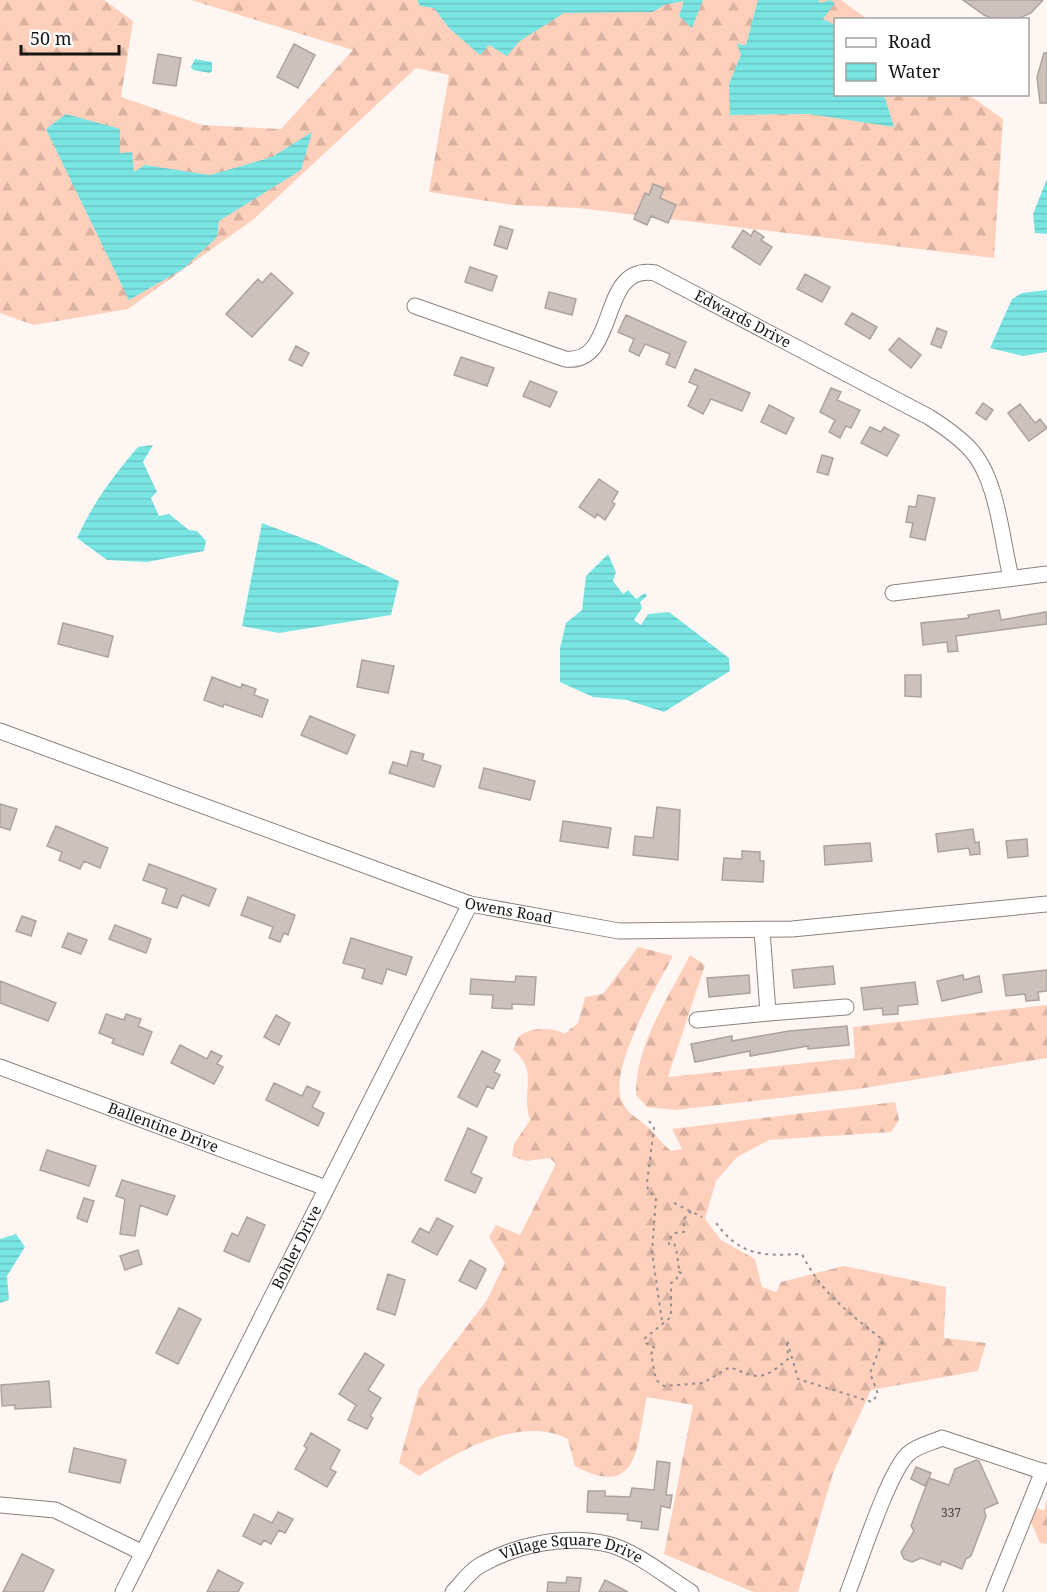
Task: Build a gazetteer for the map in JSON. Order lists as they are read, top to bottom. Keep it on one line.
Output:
{"streets":{"street":["Edwards Drive","Owens Road","Ballentine Drive","Bohler Drive","Village Square Drive"]},"crossings":[["Owens Road","Bohler Drive"],["Ballentine Drive","Bohler Drive"]],"house_numbers":["337"],"legend":["Road","Water"],"scale_bar":"50 m"}
